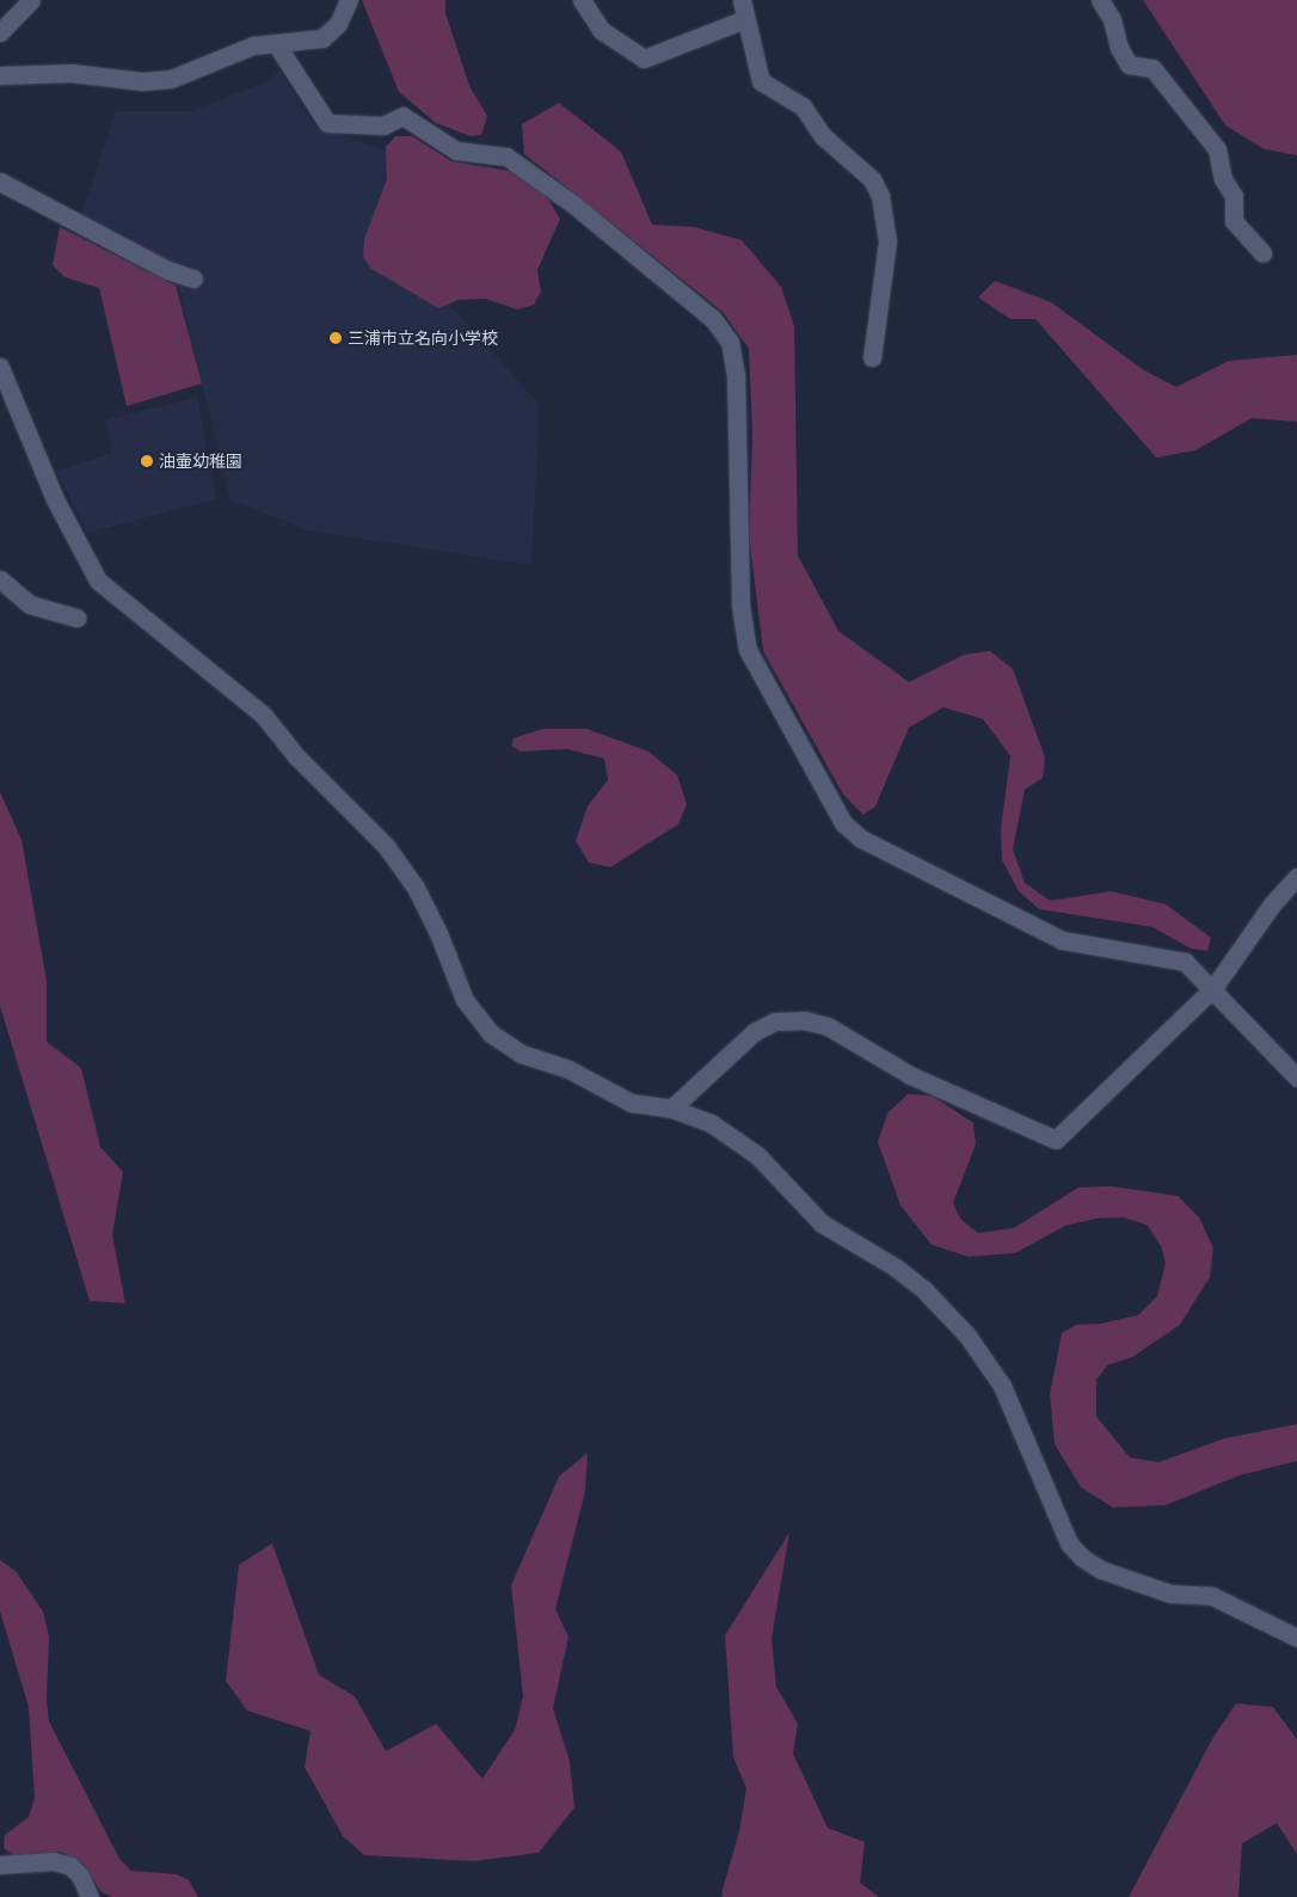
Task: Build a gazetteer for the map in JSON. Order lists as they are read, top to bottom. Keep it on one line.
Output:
{"places":["三浦市立名向小学校","油壷幼稚園"]}
